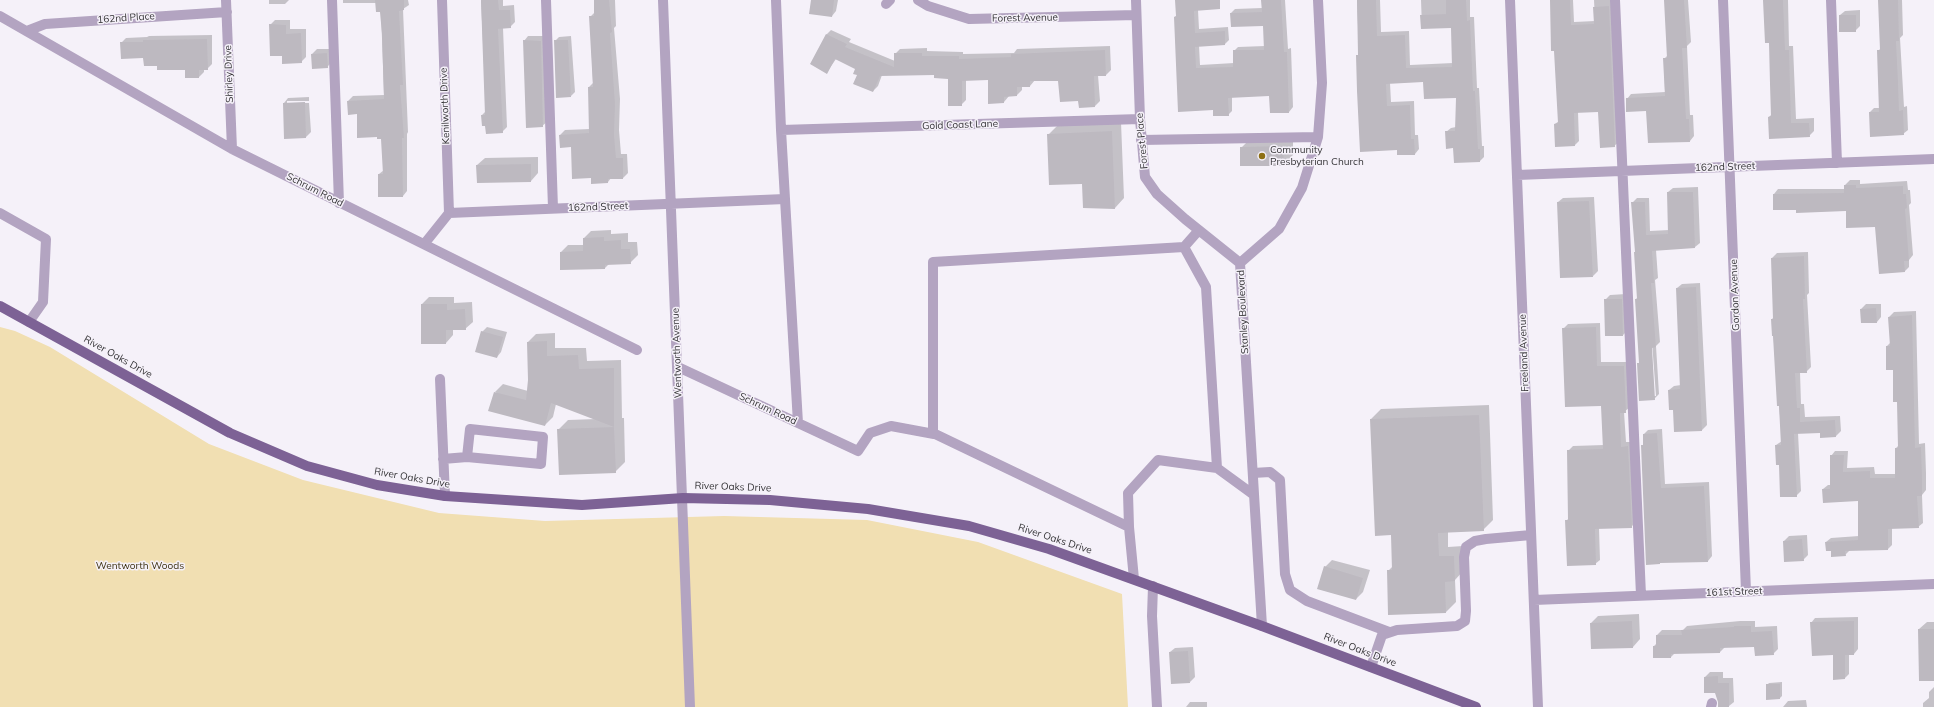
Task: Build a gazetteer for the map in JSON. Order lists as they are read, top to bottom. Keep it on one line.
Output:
{"streets":{"main road":["River Oaks Drive"],"street":["162nd Place","Forest Avenue","Shirley Drive","Kenilworth Drive","Gold Coast Lane","Forest Place","162nd Street","Schrum Road","Gordon Avenue","Stanley Boulevard","Wentworth Avenue","Freeland Avenue","161st Street"]},"crossings":[["162nd Place","Shirley Drive"],["162nd Place","Schrum Road"],["Forest Avenue","Forest Place"],["Shirley Drive","Schrum Road"],["Kenilworth Drive","162nd Street"],["Gold Coast Lane","Forest Place"],["Forest Place","Stanley Boulevard"],["162nd Street","Gordon Avenue"],["162nd Street","Wentworth Avenue"],["162nd Street","Freeland Avenue"],["Schrum Road","Wentworth Avenue"],["Gordon Avenue","161st Street"],["Stanley Boulevard","River Oaks Drive"],["Wentworth Avenue","River Oaks Drive"],["Freeland Avenue","161st Street"]],"parks":["Wentworth Woods"],"places":["Community Presbyterian Church"]}
